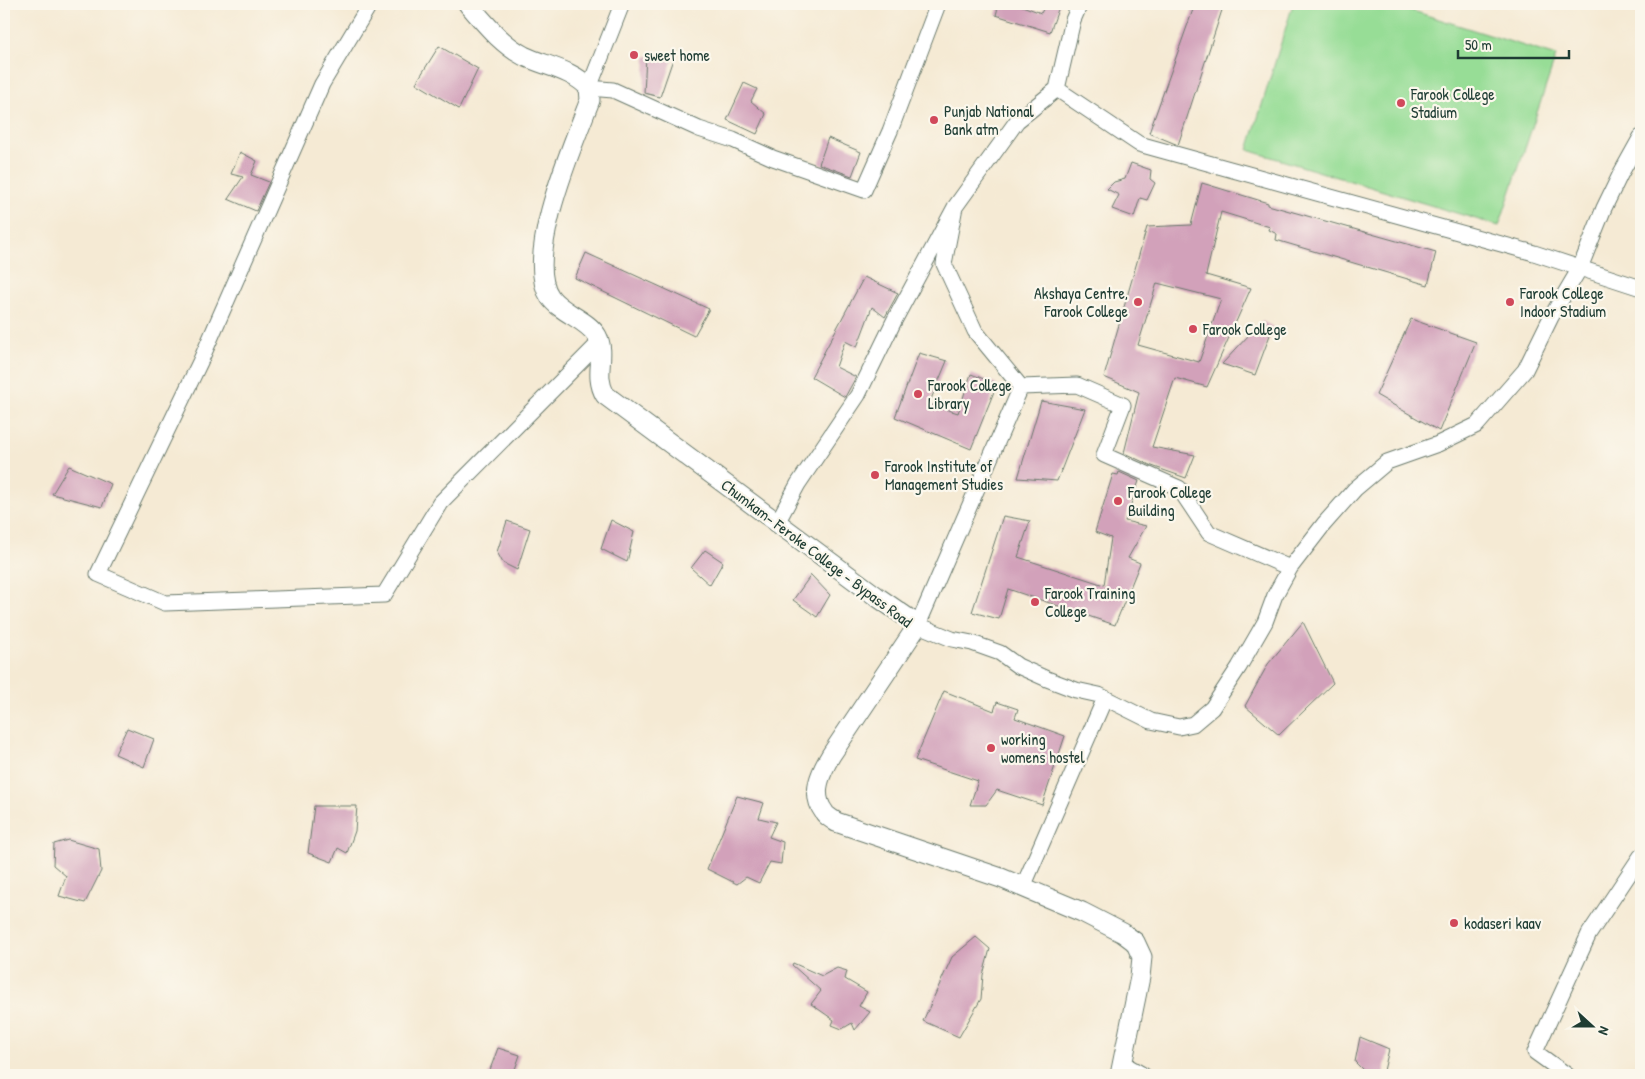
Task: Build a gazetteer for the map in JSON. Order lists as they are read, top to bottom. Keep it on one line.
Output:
{"streets":{"main road":["Chumkam- Feroke College - Bypass Road"]},"places":["sweet home","Farook College Stadium","Punjab National Bank atm","Akshaya Centre, Farook College","Farook College Indoor Stadium","Farook College","Farook College Library","Farook Institute of Management Studies","Farook College Building","Farook Training College","working womens hostel","kodaseri kaav"],"scale_bar":"50 m","north":"right"}
